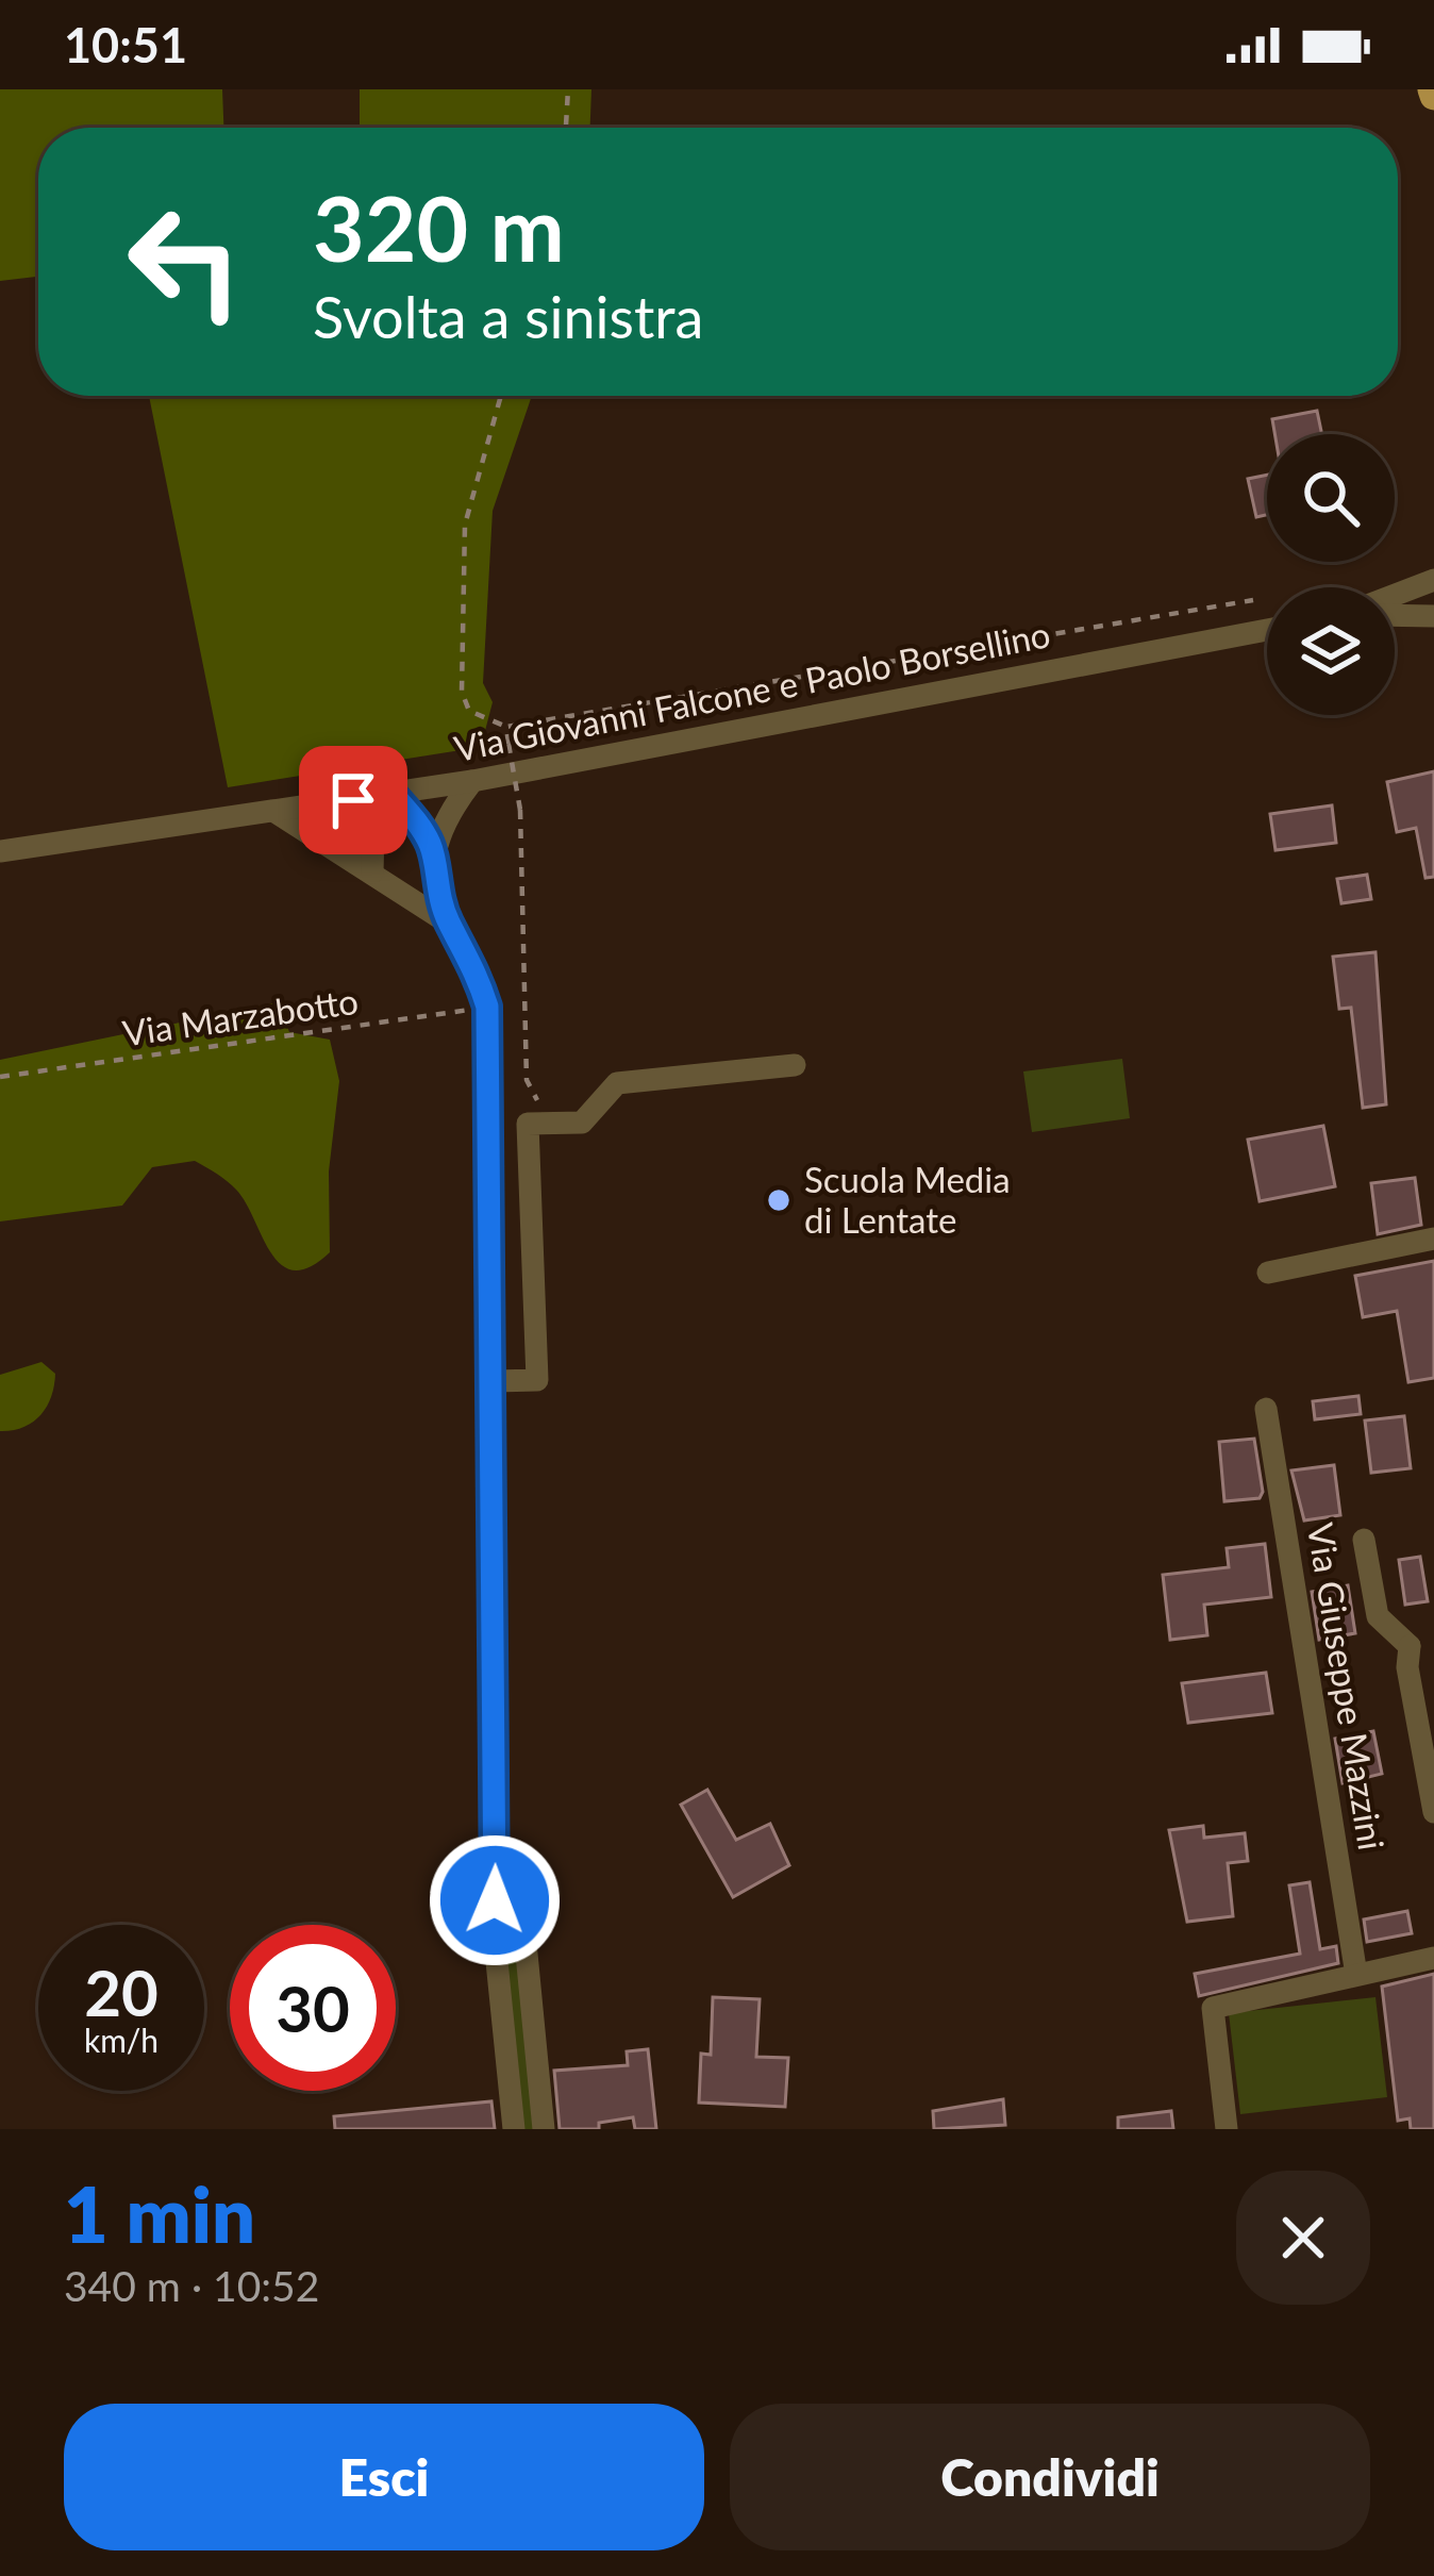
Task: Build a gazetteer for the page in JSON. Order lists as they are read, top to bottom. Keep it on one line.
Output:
{"streets":{"street":["Via Giovanni Falcone e Paolo Borsellino","Via Giuseppe Mazzini"],"path":["Via Marzabotto"]},"places":["Scuola Media di Lentate"],"page":{"status":"10:51","turn":["320 m","Svolta a sinistra"],"speed":"20 km/h","limit":"30","heading":["1 min","340 m · 10:52"],"buttons":["Esci","Condividi"]}}
